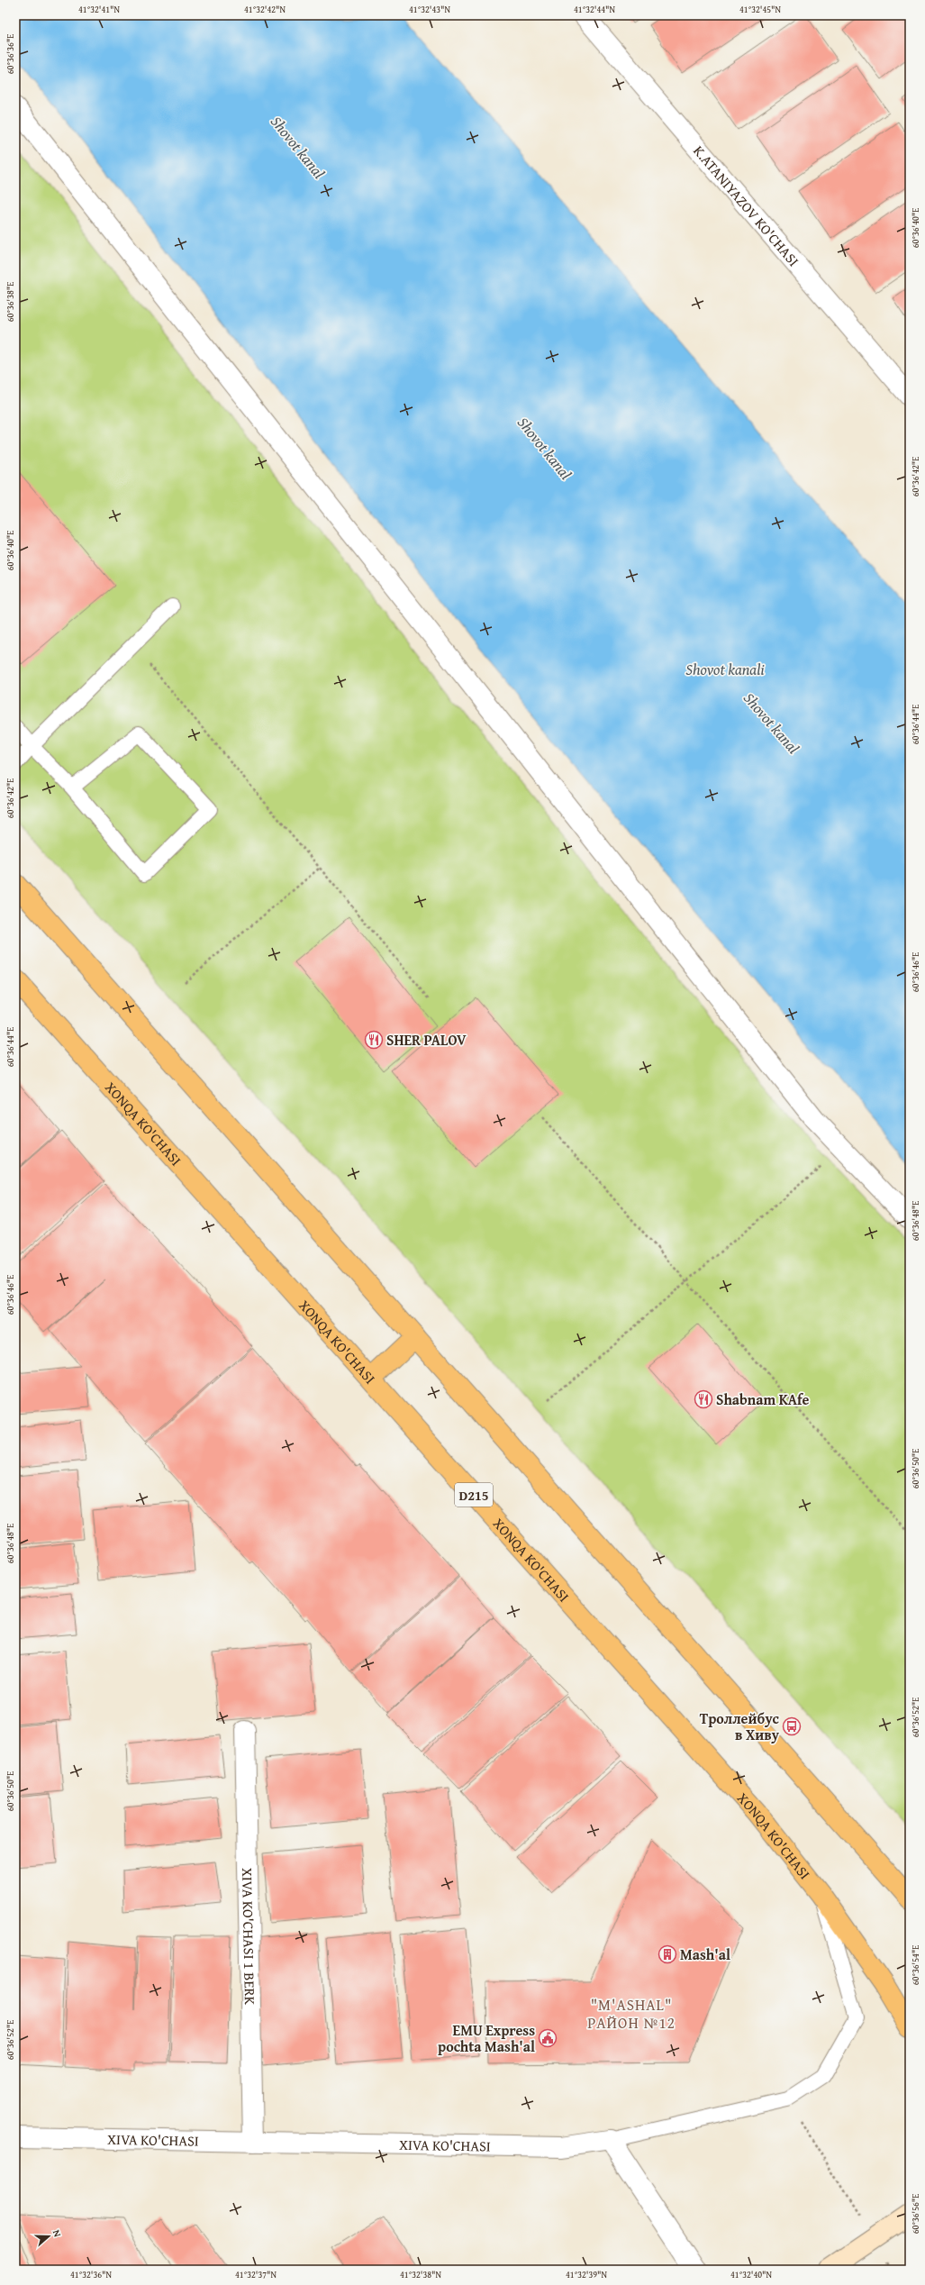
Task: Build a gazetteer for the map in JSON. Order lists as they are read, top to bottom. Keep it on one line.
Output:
{"streets":{"main road":["XONQA KO'CHASI","D215"],"street":["K.ATANIYAZOV KO'CHASI","XIVA KO'CHASI 1 BERK","XIVA KO'CHASI"]},"crossings":[["XIVA KO'CHASI 1 BERK","XIVA KO'CHASI"]],"districts":["\"M'ASHAL\" РАЙОН №12"],"water":["Shovot kanal","Shovot kanali"],"places":{"restaurant":["SHER PALOV","Shabnam KAfe"],"bus stop":["Троллейбус в Хиву"],"building":["Mash'al"],"public building":["EMU Express pochta Mash'al"]},"north":"right","coordinates":["41°32'41\"N","41°32'42\"N","41°32'43\"N","41°32'44\"N","41°32'45\"N","60°36'36\"E","60°36'40\"E","60°36'38\"E","60°36'42\"E","60°36'44\"E","60°36'46\"E","60°36'48\"E","60°36'50\"E","60°36'52\"E","60°36'54\"E","60°36'56\"E","41°32'36\"N","41°32'37\"N","41°32'38\"N","41°32'39\"N","41°32'40\"N"]}
